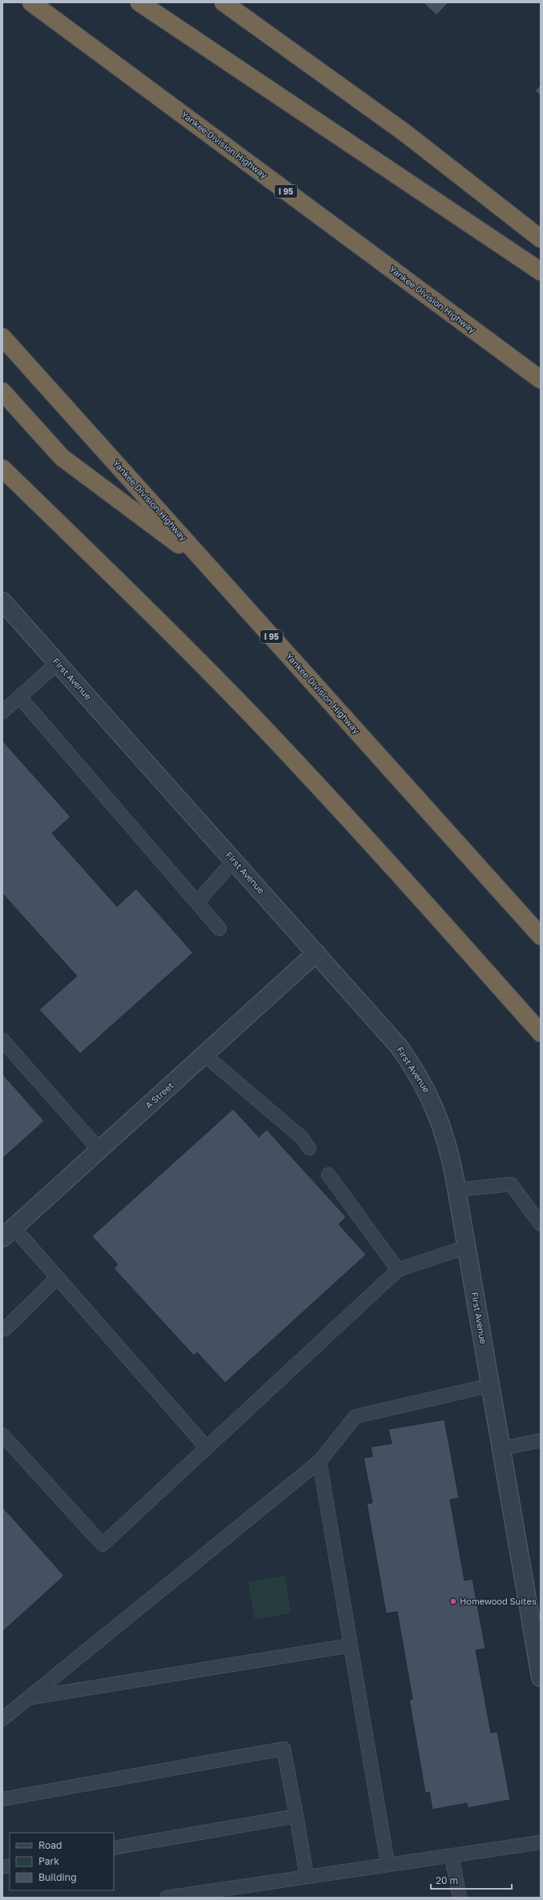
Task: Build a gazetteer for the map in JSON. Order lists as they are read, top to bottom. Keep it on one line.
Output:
{"streets":{"highway":["Yankee Division Highway","I 95"],"street":["First Avenue","A Street"]},"crossings":[["First Avenue","A Street"]],"places":["Homewood Suites"],"legend":["Road","Park","Building"],"scale_bar":"20 m"}
